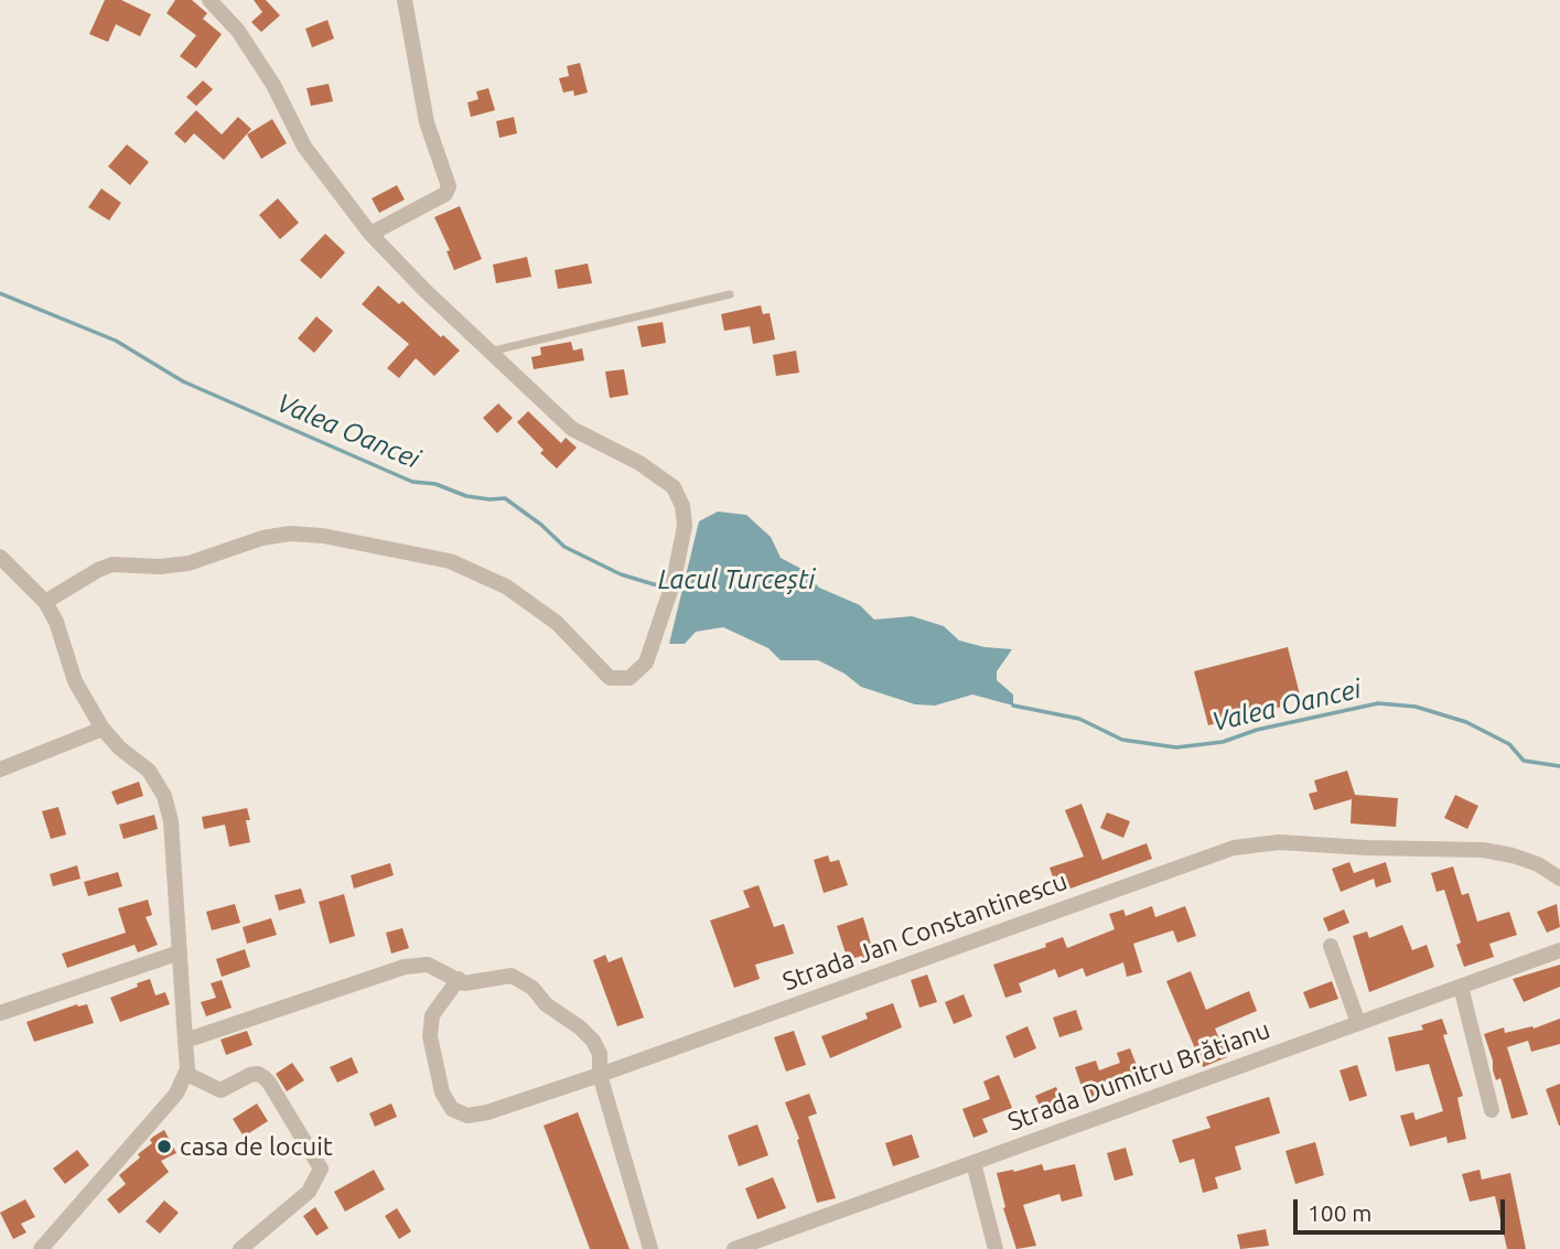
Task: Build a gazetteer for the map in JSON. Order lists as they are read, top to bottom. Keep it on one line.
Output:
{"streets":{"street":["Strada Jan Constantinescu","Strada Dumitru Brătianu"]},"water":["Valea Oancei","Lacul Turcești"],"places":["casa de locuit"],"scale_bar":"100 m"}
